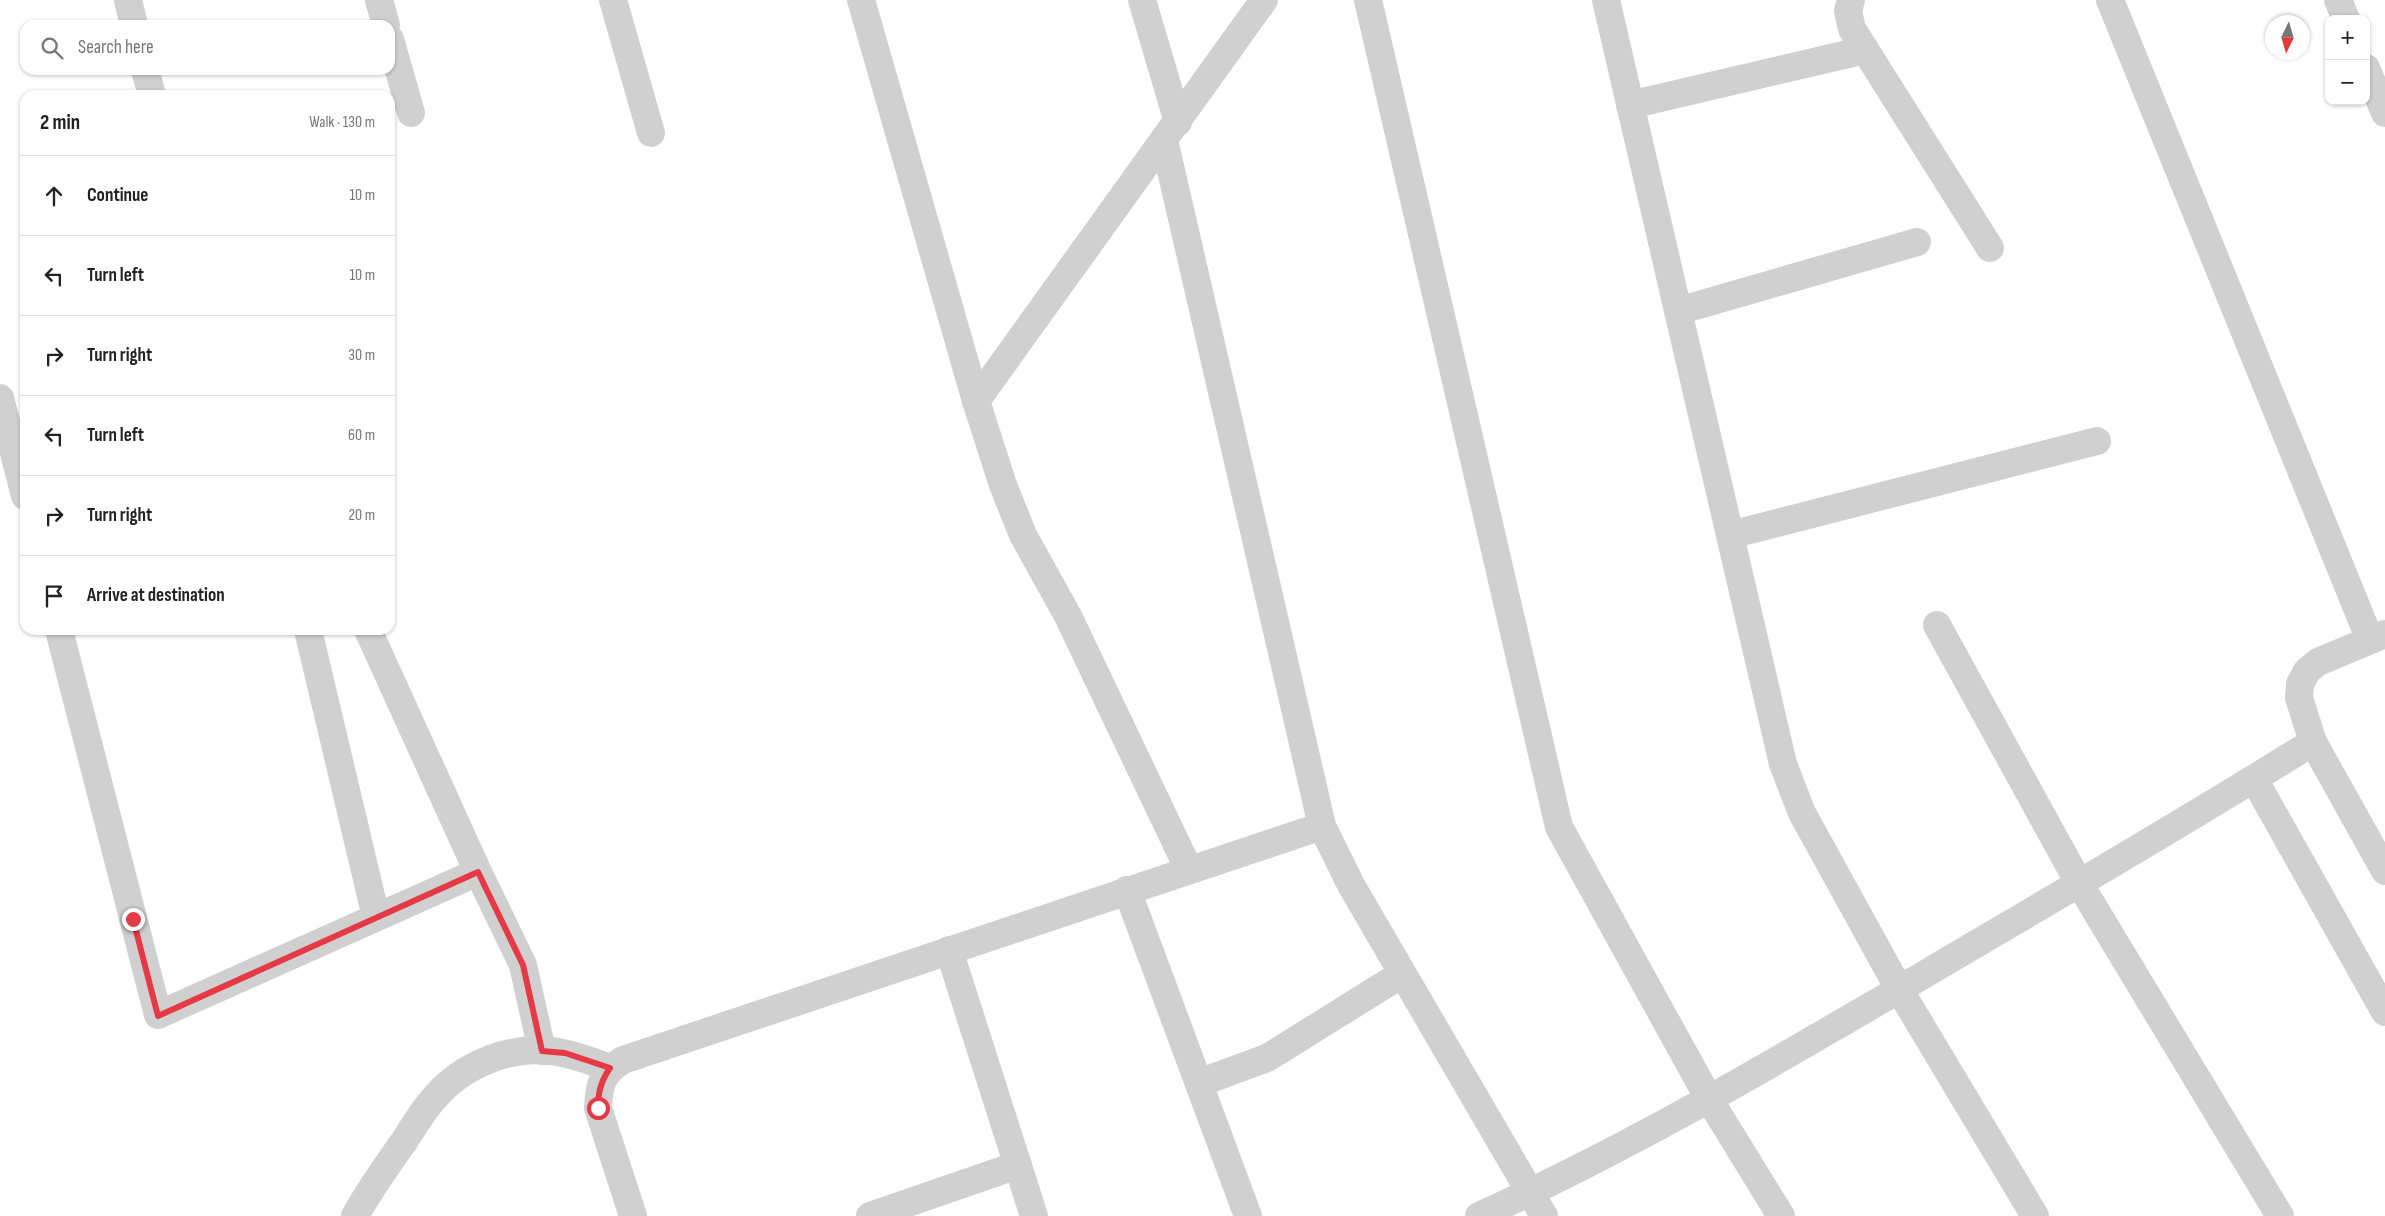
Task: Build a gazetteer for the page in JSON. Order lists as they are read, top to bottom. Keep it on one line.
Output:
{"north":"bottom","page":{"map_buttons":["+","−"],"search":"Search here","heading":["2 min","Walk · 130 m"],"list":[["Continue","10 m"],["Turn left","10 m"],["Turn right","30 m"],["Turn left","60 m"],["Turn right","20 m"],"Arrive at destination"]}}
